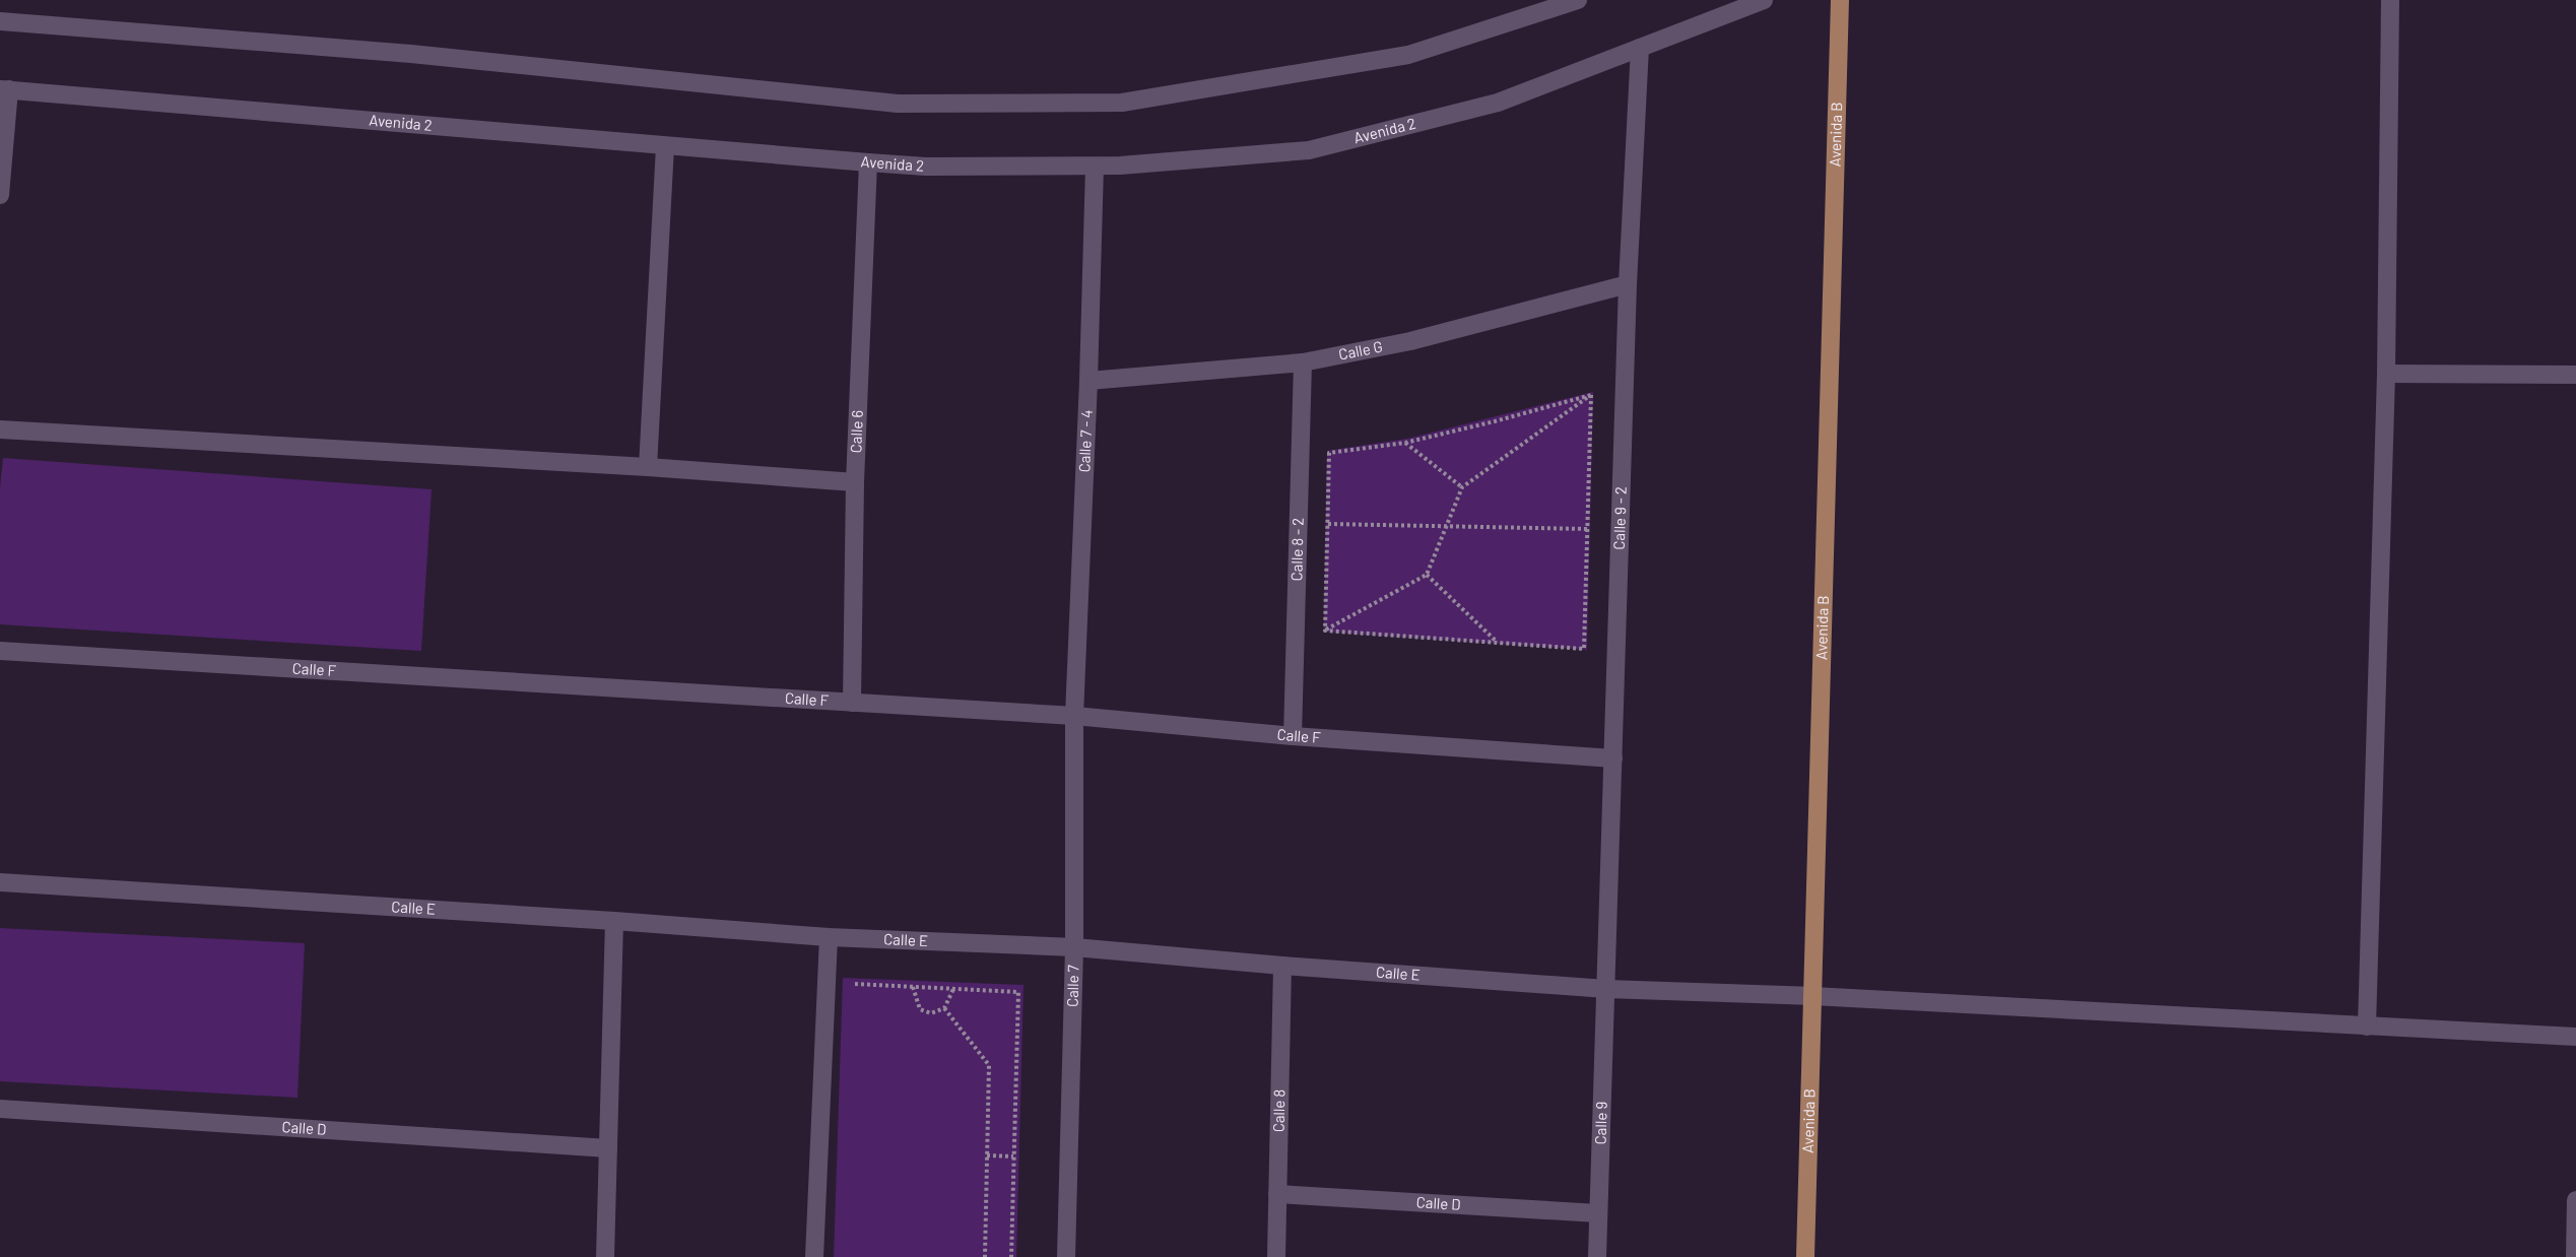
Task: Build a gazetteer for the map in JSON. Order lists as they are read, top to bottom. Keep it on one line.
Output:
{"streets":{"main road":["Avenida B"],"street":["Avenida 2","Calle G","Calle 6","Calle 7 - 4","Calle 9 - 2","Calle 8 - 2","Calle F","Calle E","Calle 7","Calle 8","Calle 9","Calle D"]},"crossings":[["Avenida 2","Calle 6"],["Avenida 2","Calle 7 - 4"],["Avenida 2","Calle 9 - 2"],["Avenida B","Calle E"],["Calle G","Calle 7 - 4"],["Calle G","Calle 9 - 2"],["Calle G","Calle 8 - 2"],["Calle 6","Calle F"],["Calle 7 - 4","Calle F"],["Calle 7 - 4","Calle 7"],["Calle 9 - 2","Calle F"],["Calle 9 - 2","Calle E"],["Calle 9 - 2","Calle 9"],["Calle 8 - 2","Calle F"],["Calle F","Calle 7"],["Calle E","Calle 7"],["Calle E","Calle 8"],["Calle E","Calle 9"],["Calle 8","Calle D"],["Calle 9","Calle D"]]}
